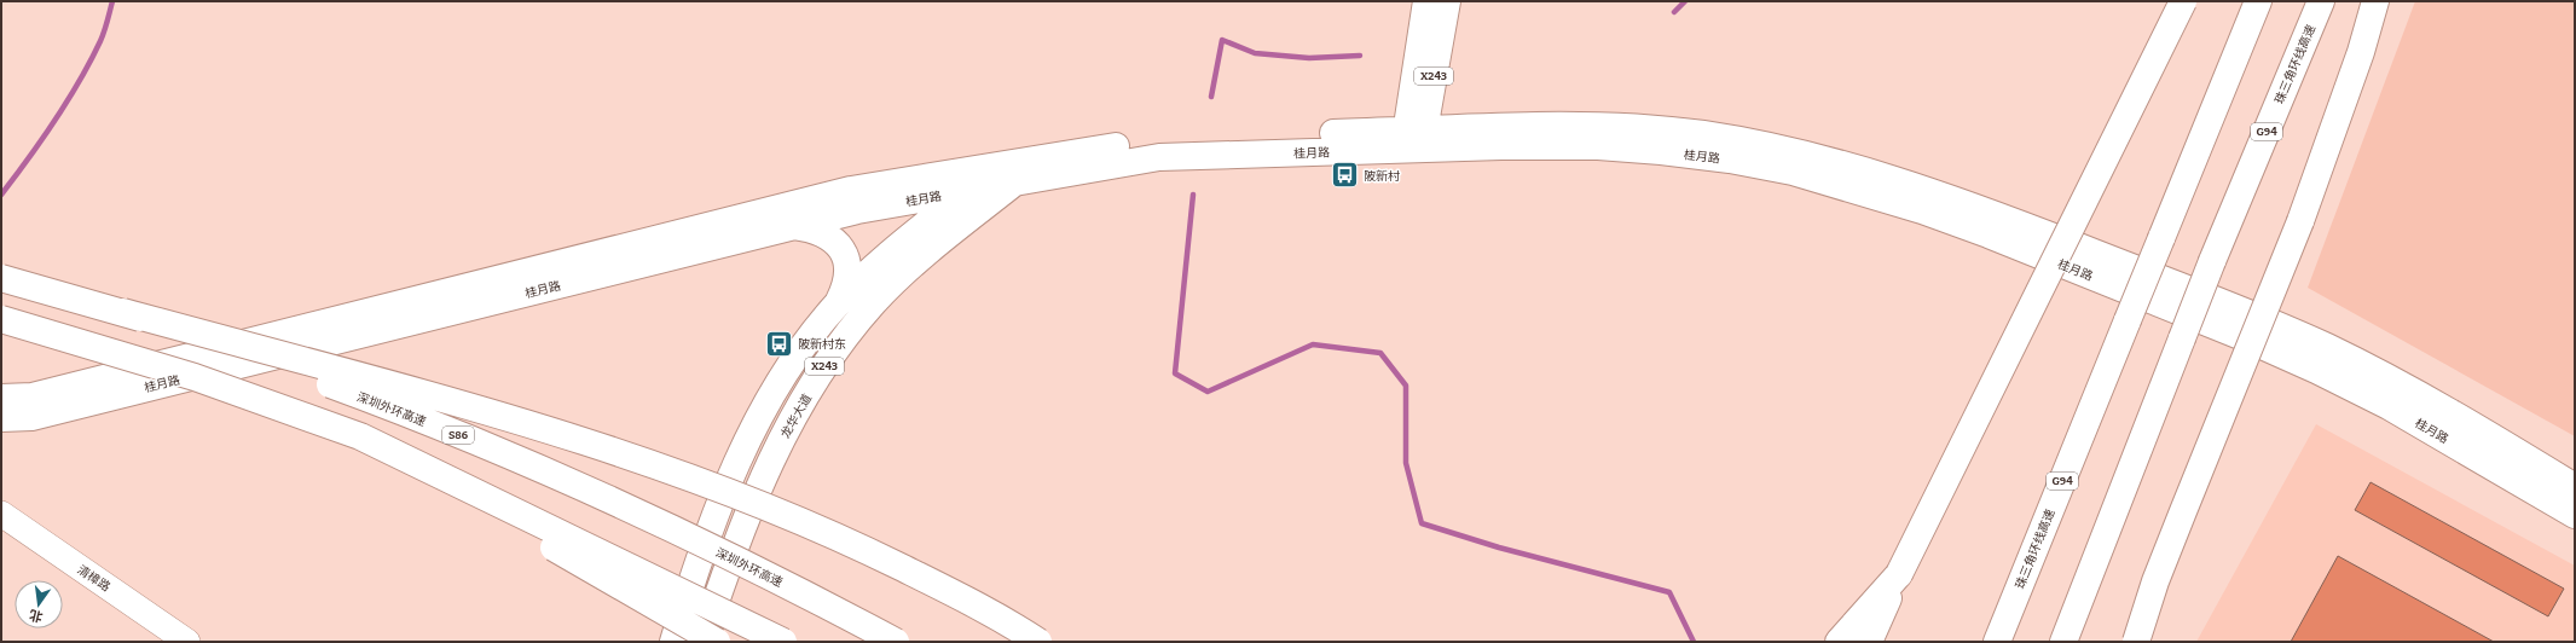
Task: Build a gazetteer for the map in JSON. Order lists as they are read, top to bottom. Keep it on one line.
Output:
{"streets":{"main road":["珠三角环线高速","X243","G94","桂月路","深圳外环高速","龙华大道","S86"],"street":["清樟路"]},"crossings":[["珠三角环线高速","G94"],["X243","桂月路"],["桂月路","龙华大道"]],"places":{"bus stop":["陂新村","陂新村东"]},"north":"bottom"}
